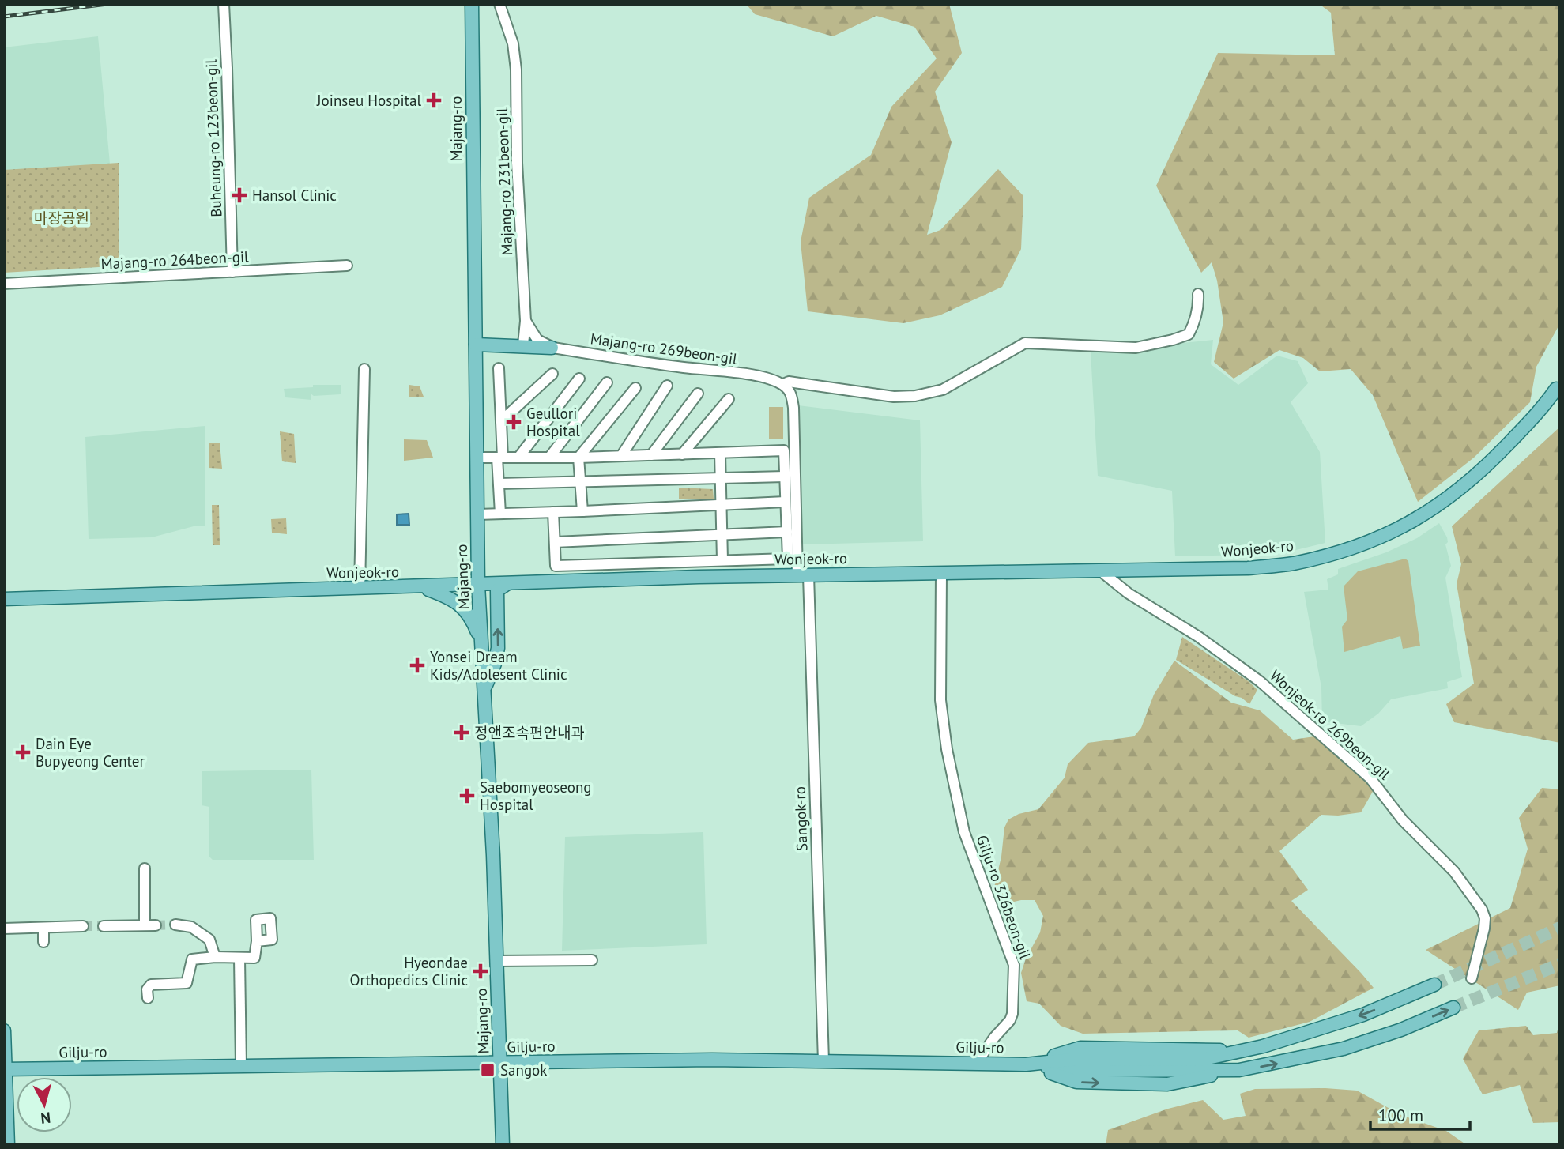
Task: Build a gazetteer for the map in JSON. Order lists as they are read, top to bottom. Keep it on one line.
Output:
{"streets":{"main road":["Majang-ro","Wonjeok-ro","Gilju-ro"],"street":["Buheung-ro 123beon-gil","Majang-ro 231beon-gil","Majang-ro 264beon-gil","Majang-ro 269beon-gil","Wonjeok-ro 269beon-gil","Sangok-ro","Gilju-ro 326beon-gil"]},"crossings":[["Majang-ro","Wonjeok-ro"],["Majang-ro","Gilju-ro"],["Buheung-ro 123beon-gil","Majang-ro 264beon-gil"],["Majang-ro 269beon-gil","Sangok-ro"],["Wonjeok-ro","Wonjeok-ro 269beon-gil"],["Wonjeok-ro","Sangok-ro"],["Wonjeok-ro","Gilju-ro 326beon-gil"],["Sangok-ro","Gilju-ro"],["Gilju-ro 326beon-gil","Gilju-ro"]],"parks":["마장공원"],"places":{"health":["Joinseu Hospital","Hansol Clinic","Geullori Hospital","Yonsei Dream Kids/Adolesent Clinic","정앤조속편안내과","Dain Eye Bupyeong Center","Saebomyeoseong Hospital","Hyeondae Orthopedics Clinic"],"transit":["Sangok"]},"scale_bar":"100 m","north":"bottom"}
